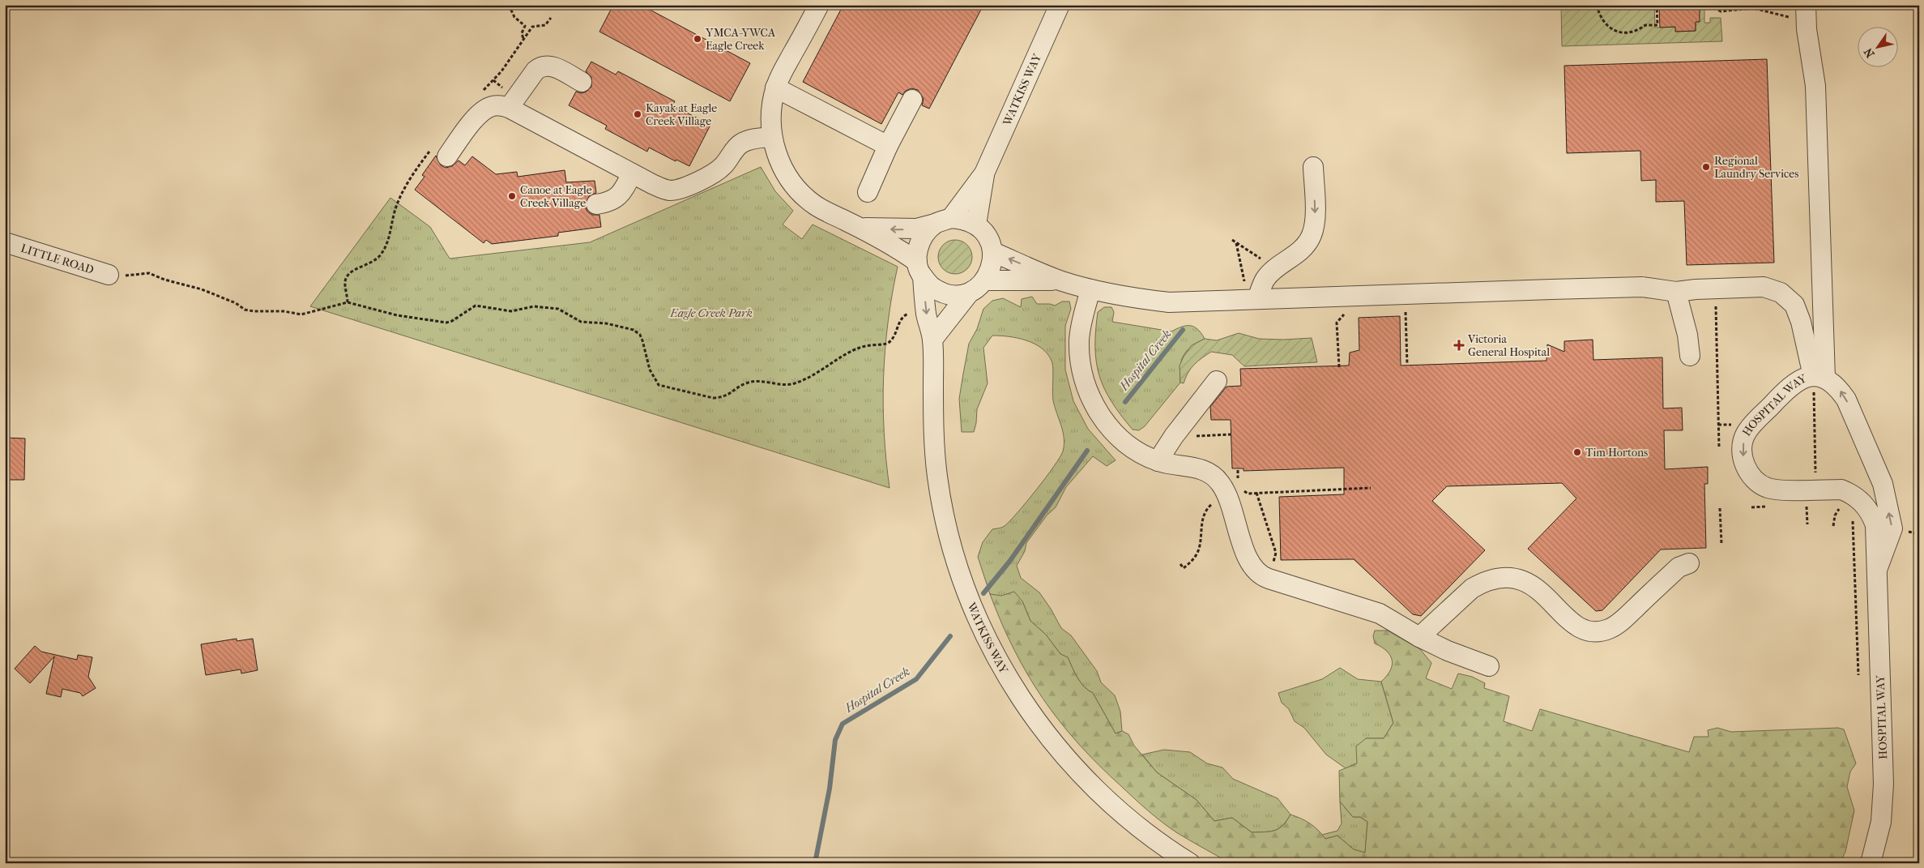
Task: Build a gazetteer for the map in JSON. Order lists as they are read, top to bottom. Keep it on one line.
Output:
{"streets":{"street":["WATKISS WAY","LITTLE ROAD","HOSPITAL WAY"]},"water":["Hospital Creek"],"parks":["Eagle Creek Park"],"places":{"other":["YMCA-YWCA Eagle Creek","Kayak at Eagle Creek Village","Regional Laundry Services","Canoe at Eagle Creek Village","Tim Hortons"],"health":["Victoria General Hospital"]},"north":"bottom left"}
